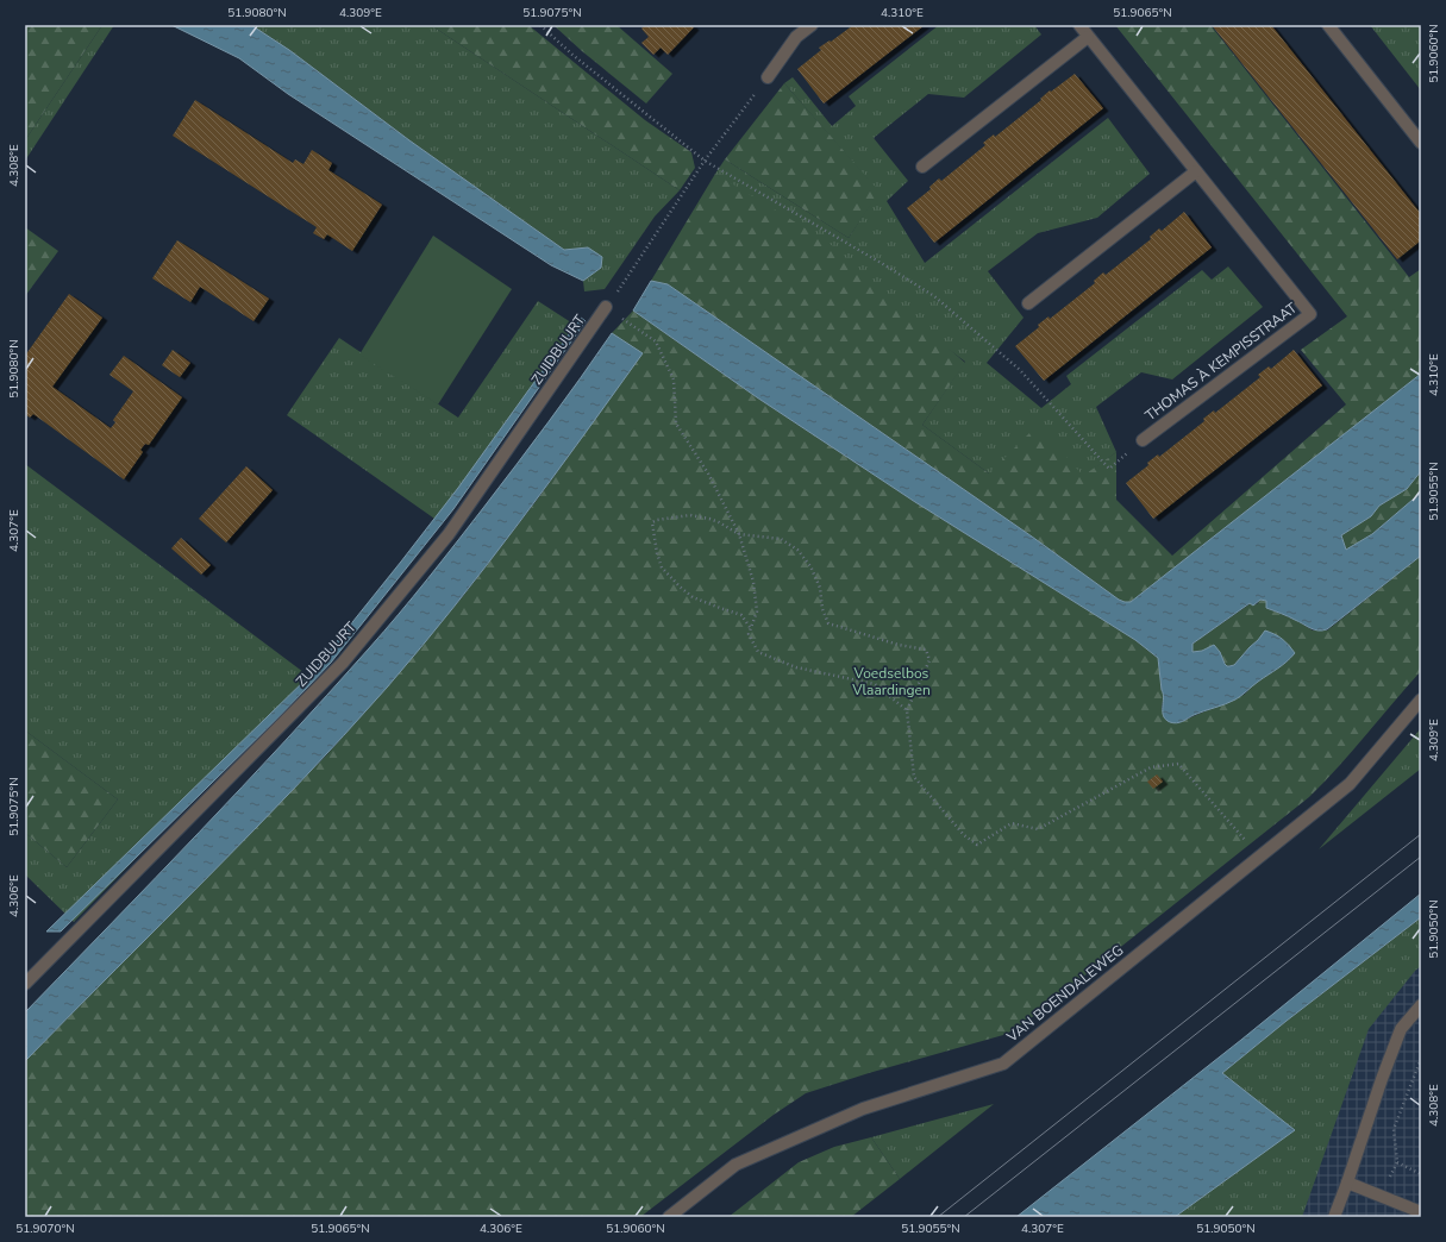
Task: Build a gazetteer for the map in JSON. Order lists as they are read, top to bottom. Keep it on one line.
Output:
{"streets":{"street":["ZUIDBUURT","THOMAS À KEMPISSTRAAT","VAN BOENDALEWEG"]},"parks":["Voedselbos Vlaardingen"],"coordinates":["51.9080°N","4.309°E","51.9075°N","4.310°E","51.9065°N","51.9060°N","4.308°E","51.9055°N","4.307°E","4.306°E","51.9050°N","51.9070°N"]}
